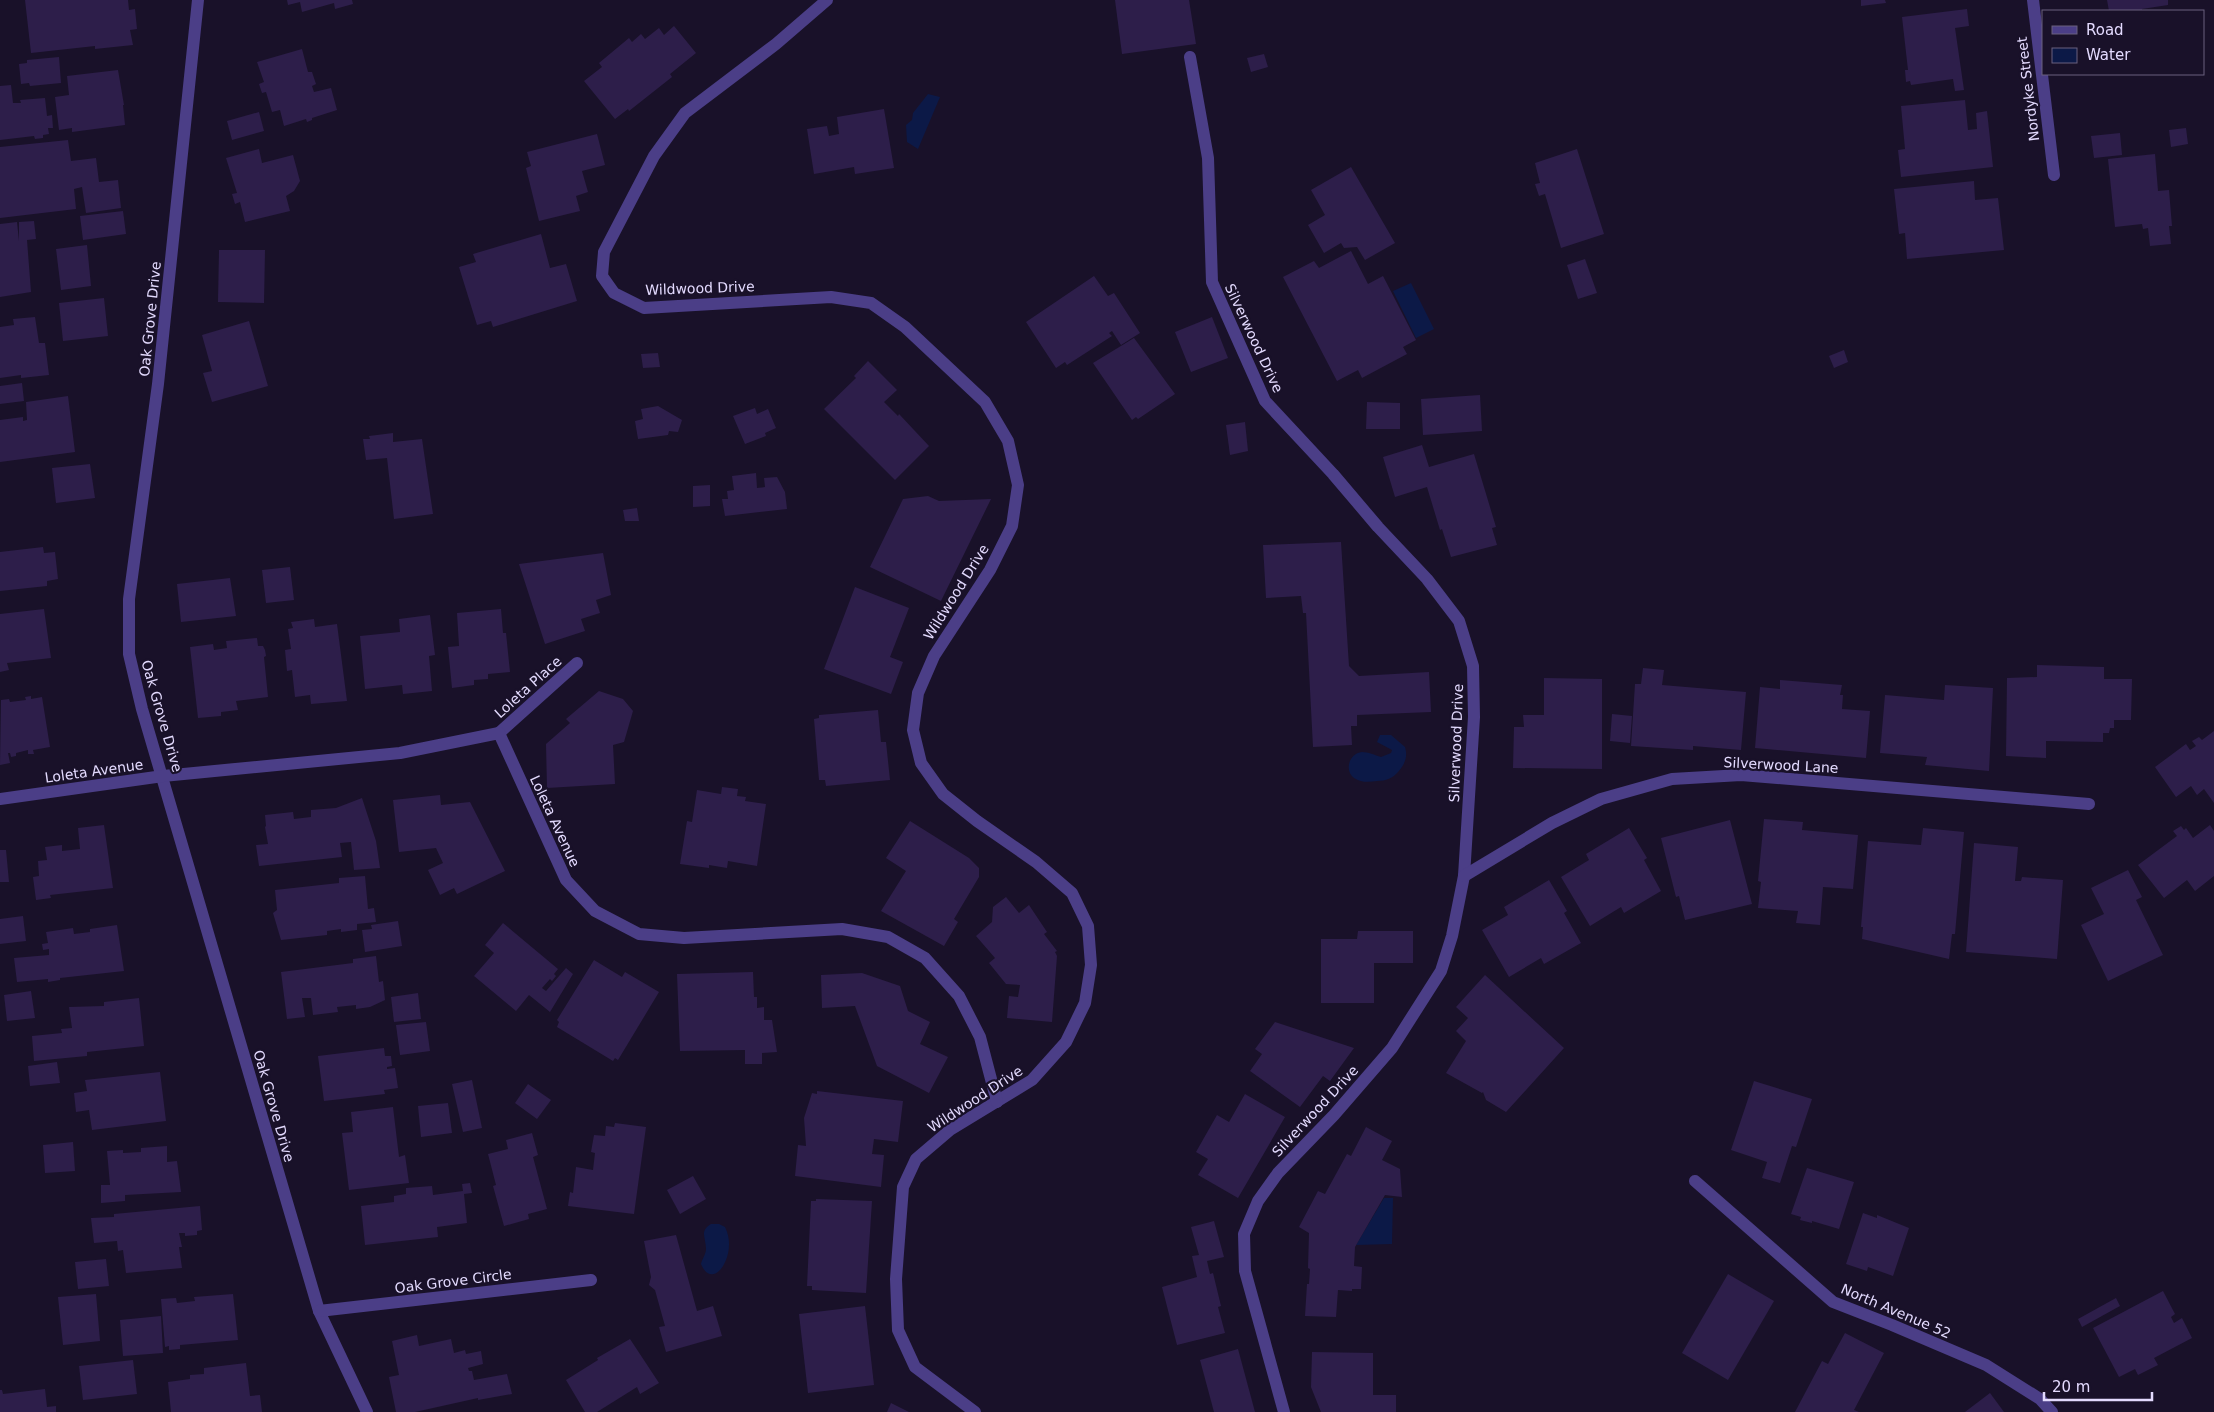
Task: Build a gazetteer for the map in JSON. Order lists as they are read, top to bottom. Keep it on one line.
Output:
{"streets":{"street":["Nordyke Street","Wildwood Drive","Oak Grove Drive","Silverwood Drive","Loleta Place","Silverwood Lane","Loleta Avenue","Oak Grove Circle","North Avenue 52"]},"crossings":[["Wildwood Drive","Loleta Avenue"],["Oak Grove Drive","Loleta Avenue"],["Oak Grove Drive","Oak Grove Circle"],["Silverwood Drive","Silverwood Lane"],["Loleta Place","Loleta Avenue"]],"legend":["Road","Water"],"scale_bar":"20 m"}
